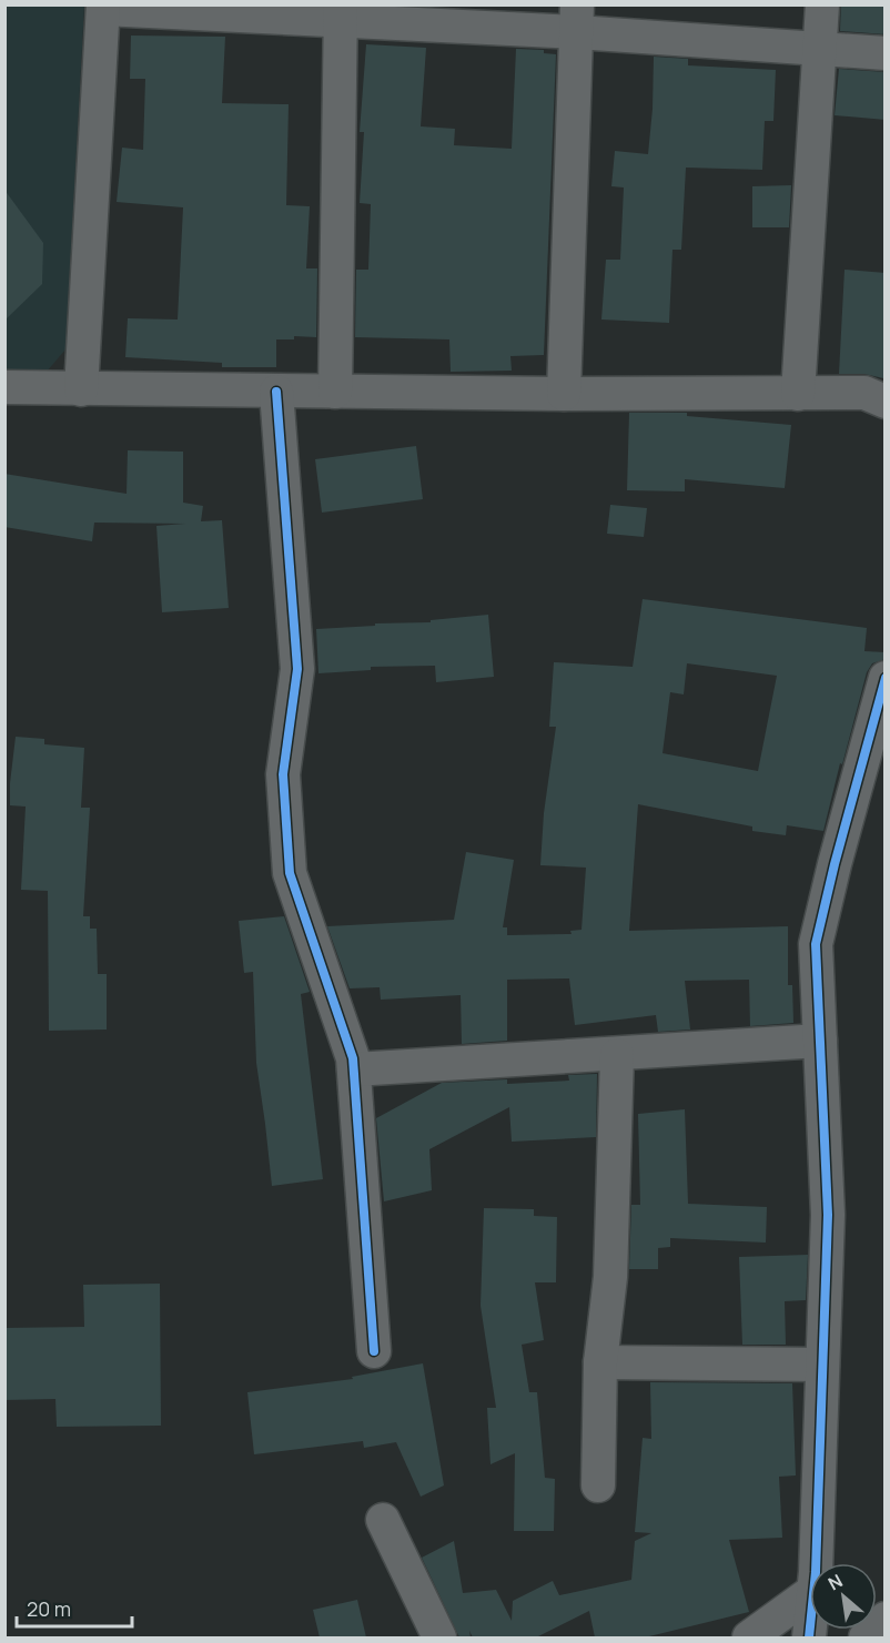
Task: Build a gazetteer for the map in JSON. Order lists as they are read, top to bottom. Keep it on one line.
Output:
{"scale_bar":"20 m","north":"top left"}
